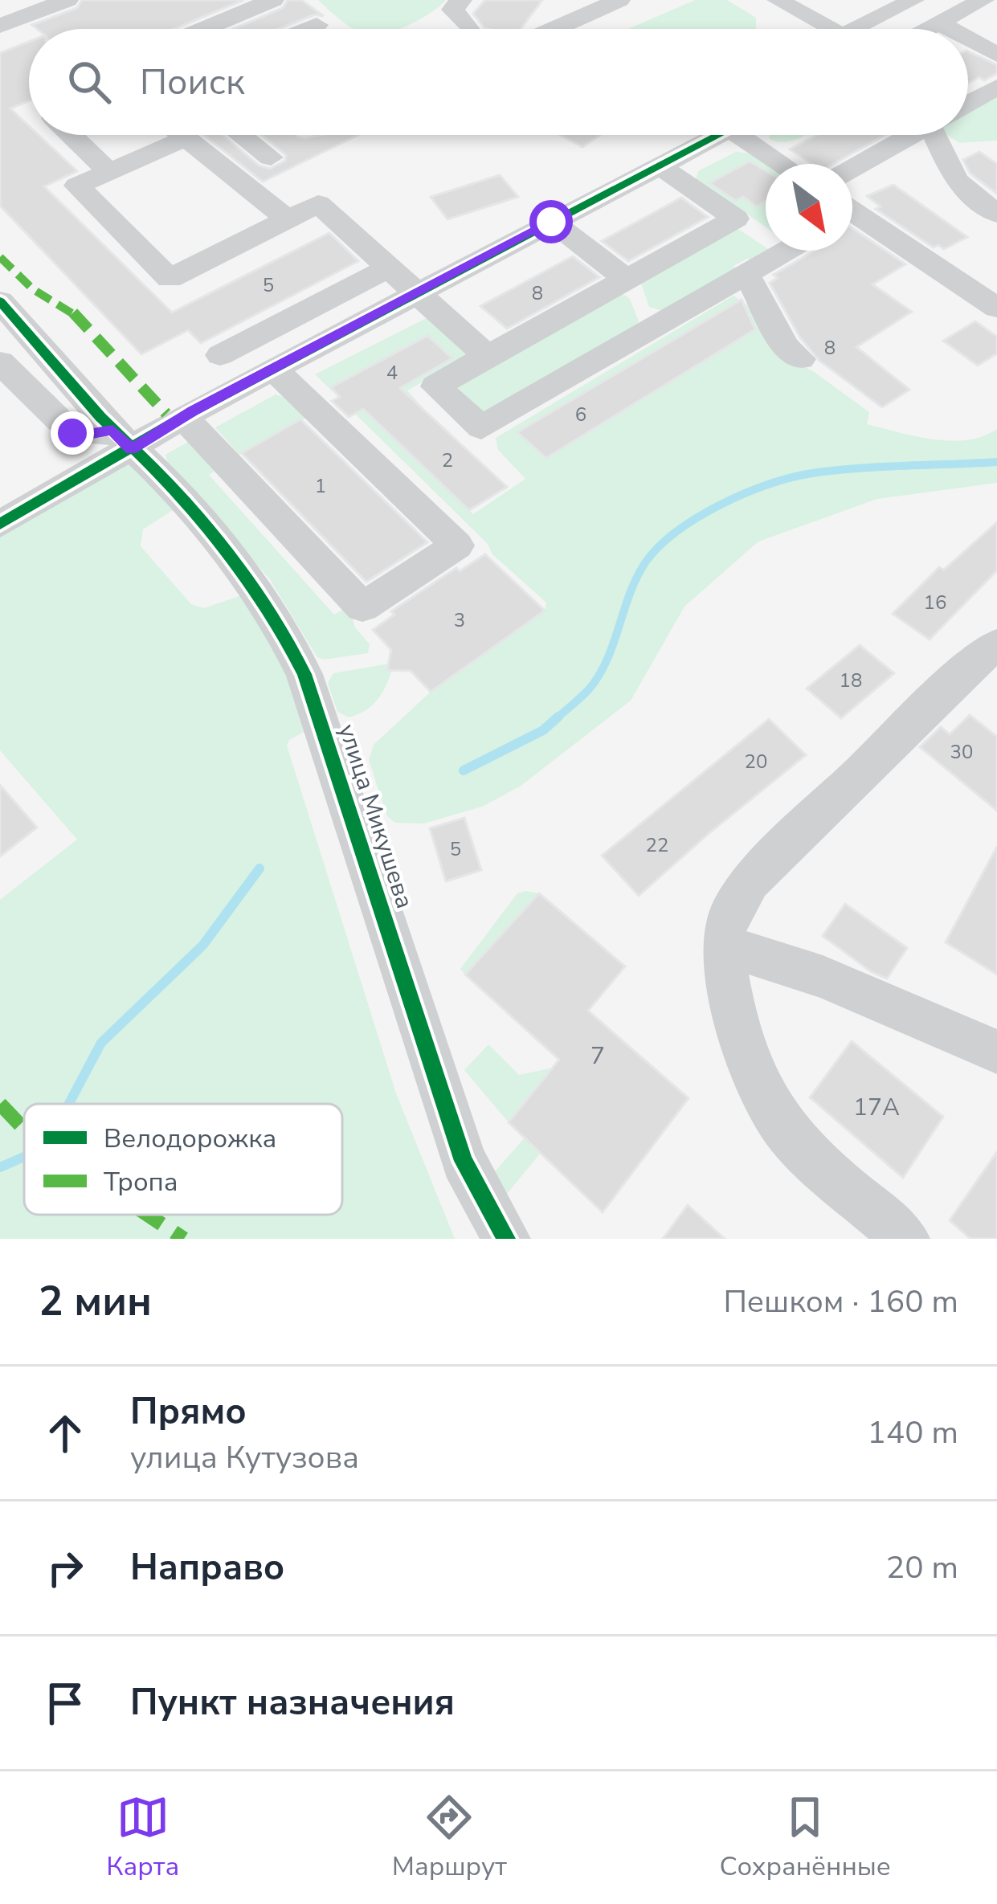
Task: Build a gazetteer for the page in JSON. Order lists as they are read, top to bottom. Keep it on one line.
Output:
{"streets":{"street":["улица Микушева"]},"house_numbers":["5","8","8","4","6","2","1","16","3","18","30","20","22","5","7","17А"],"legend":["Велодорожка","Тропа"],"north":"bottom right","page":{"search":"Поиск","heading":["2 мин","Пешком · 160 m"],"list":[["Прямо","улица Кутузова","140 m"],["Направо","20 m"],"Пункт назначения"],"nav":["Карта","Маршрут","Сохранённые"]}}
